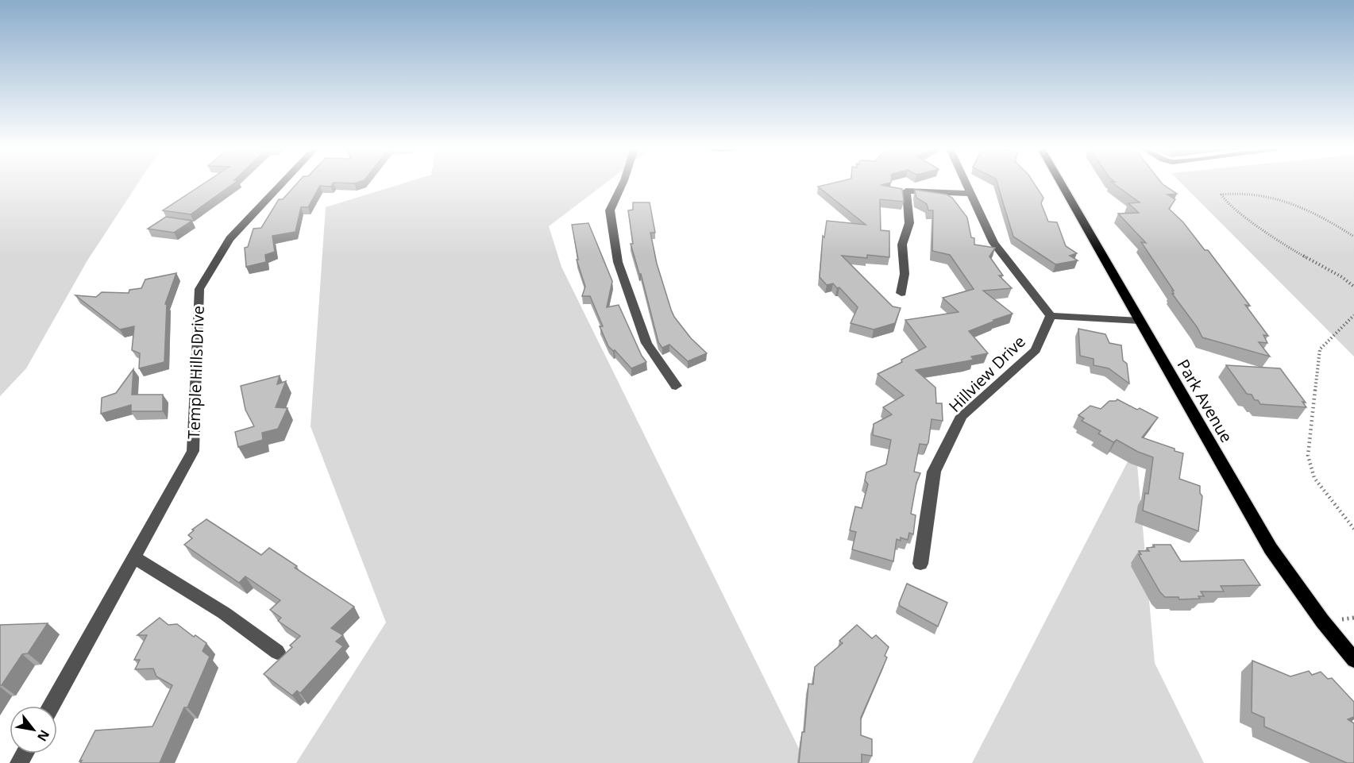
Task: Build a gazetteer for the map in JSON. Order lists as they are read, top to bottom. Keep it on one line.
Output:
{"streets":{"main road":["Park Avenue"],"street":["Temple Hills Drive","Hillview Drive"]},"north":"bottom right"}
